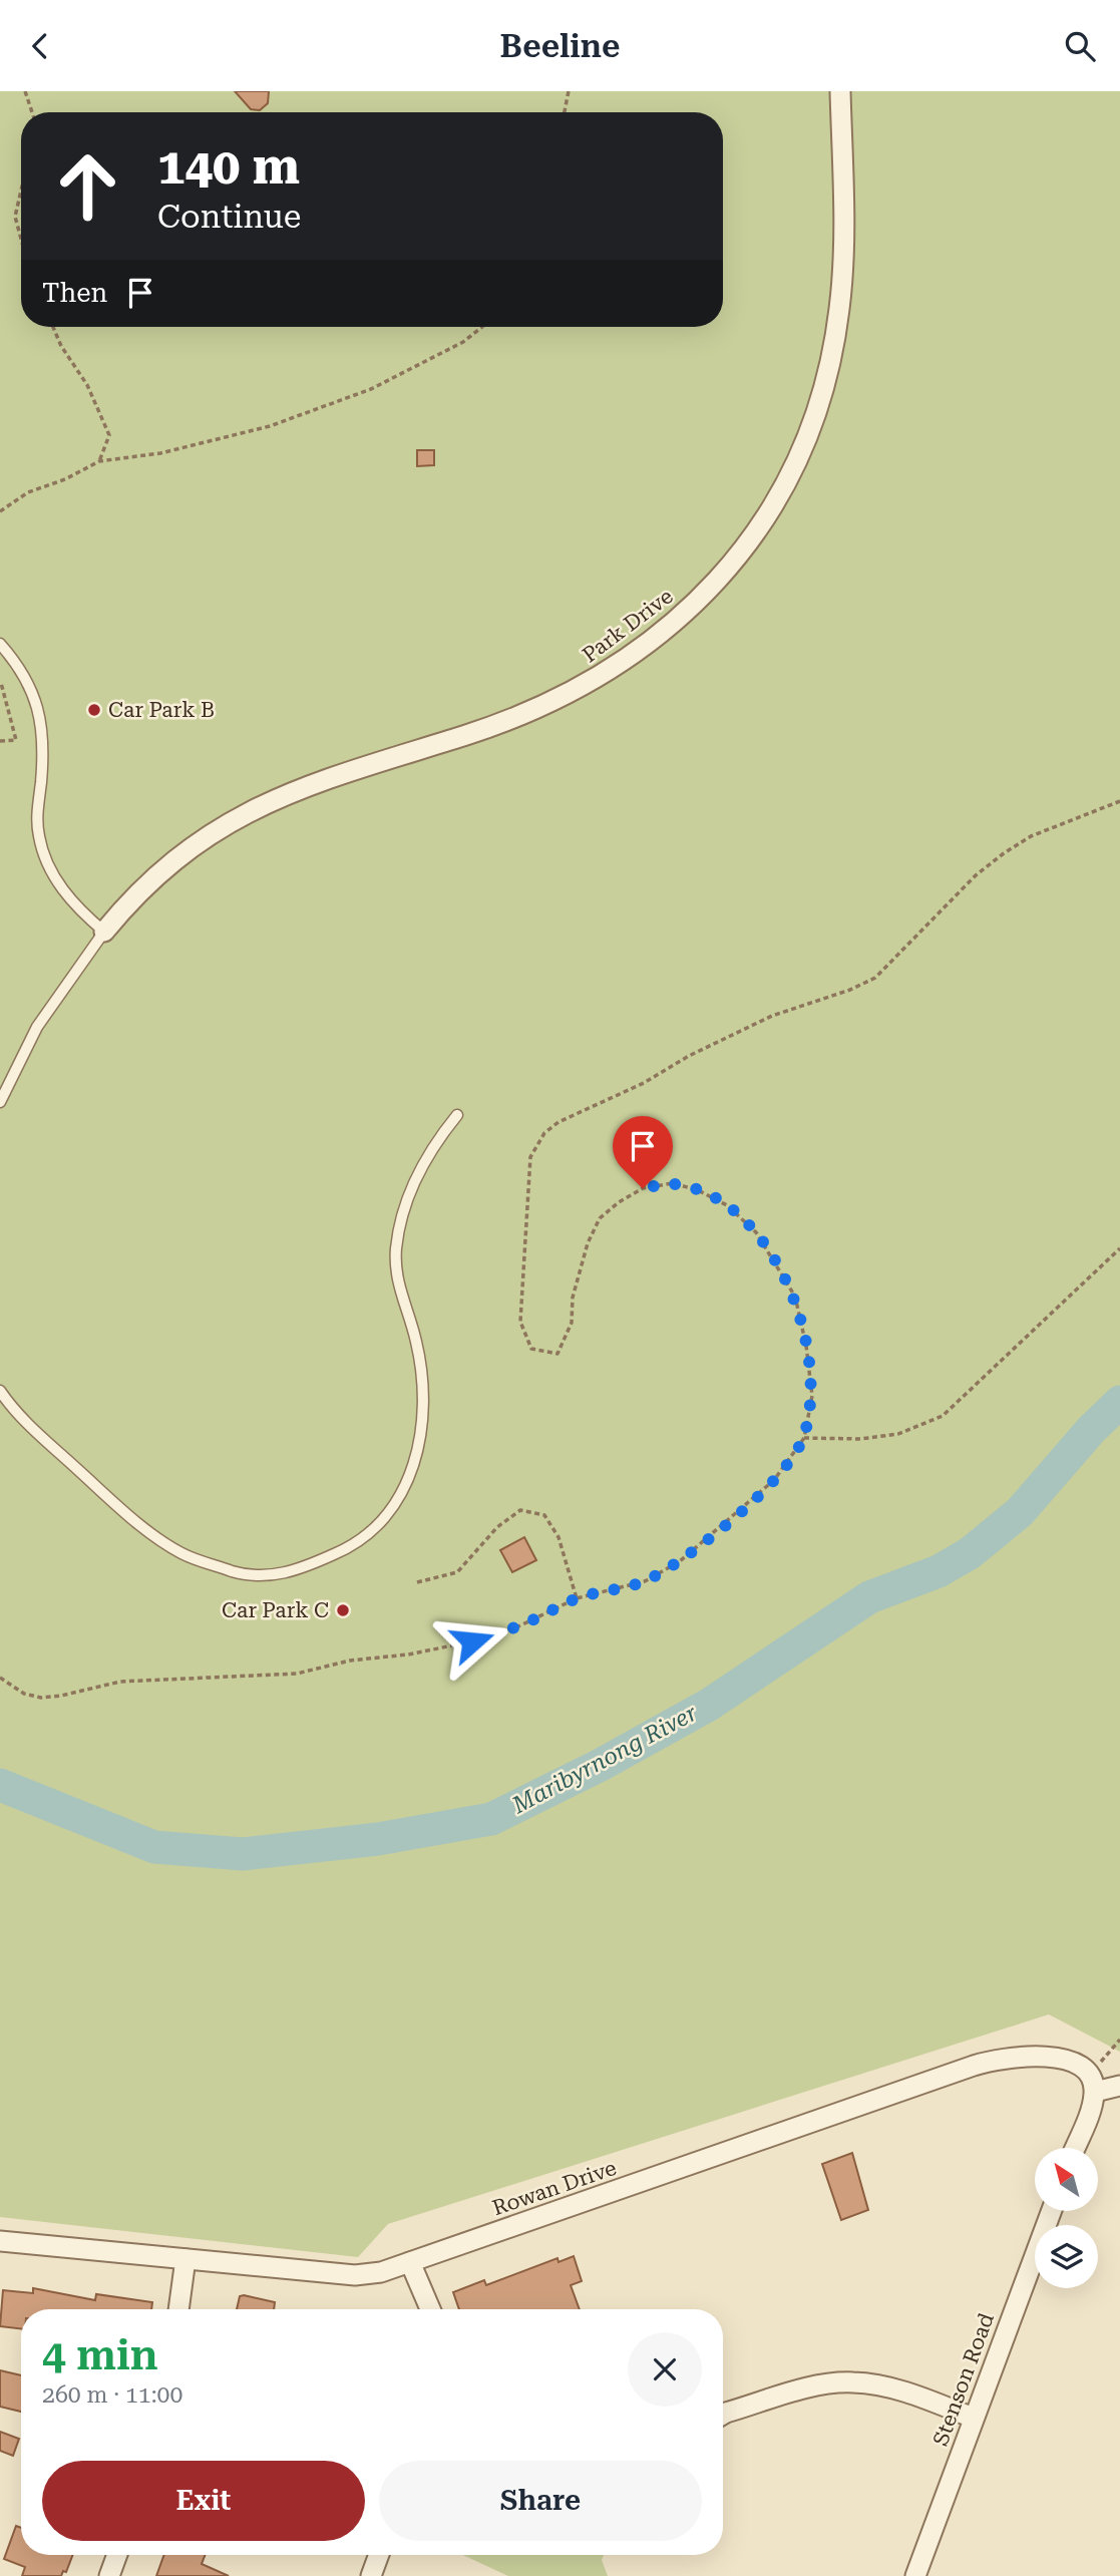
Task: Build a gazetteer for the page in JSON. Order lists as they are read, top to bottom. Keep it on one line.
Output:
{"streets":{"street":["Park Drive","Rowan Drive","Stenson Road"]},"water":["Maribyrnong River"],"places":["Car Park B","Car Park C"],"north":"top left","page":{"header":"Beeline","turn":["140 m","Continue"],"then":"Then","heading":["4 min","260 m · 11:00"],"buttons":["Exit","Share"]}}
